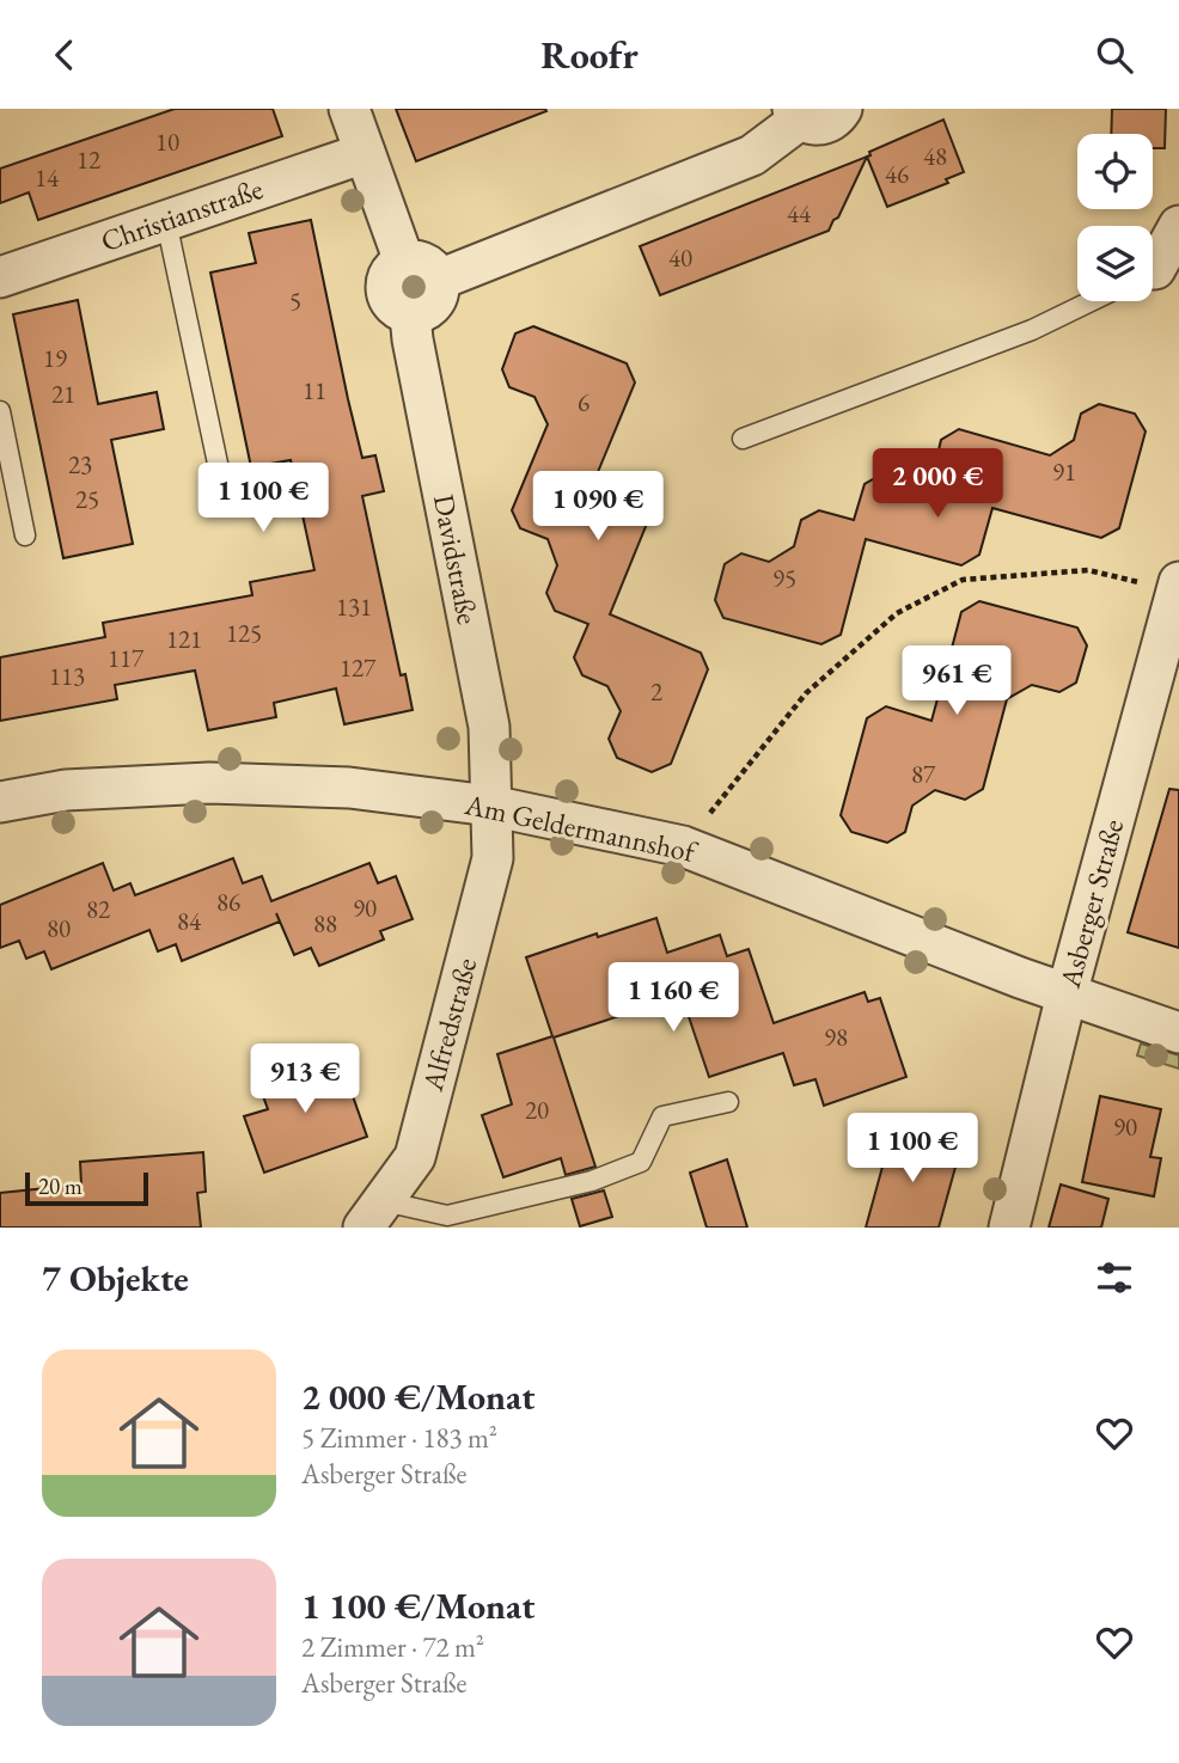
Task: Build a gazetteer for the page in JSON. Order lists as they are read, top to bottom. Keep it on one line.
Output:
{"streets":{"street":["Christianstraße","Davidstraße","Am Geldermannshof","Asberger Straße","Alfredstraße"]},"crossings":[["Davidstraße","Am Geldermannshof"],["Davidstraße","Alfredstraße"],["Am Geldermannshof","Asberger Straße"],["Am Geldermannshof","Alfredstraße"]],"house_numbers":["10","48","12","46","14","44","40","5","19","11","21","6","23","91","25","95","131","125","121","117","127","113","2","87","86","90","82","84","88","80","98","20","90"],"scale_bar":"20 m","page":{"header":"Roofr","price":["2 000 €","1 100 €","1 090 €","961 €","1 160 €","913 €","1 100 €"],"scale":"20 m","heading":"7 Objekte","list":[{"name":"2 000 €/Monat","note":"5 Zimmer · 183 m² · Asberger Straße"},{"name":"1 100 €/Monat","note":"2 Zimmer · 72 m² · Asberger Straße"}]}}
